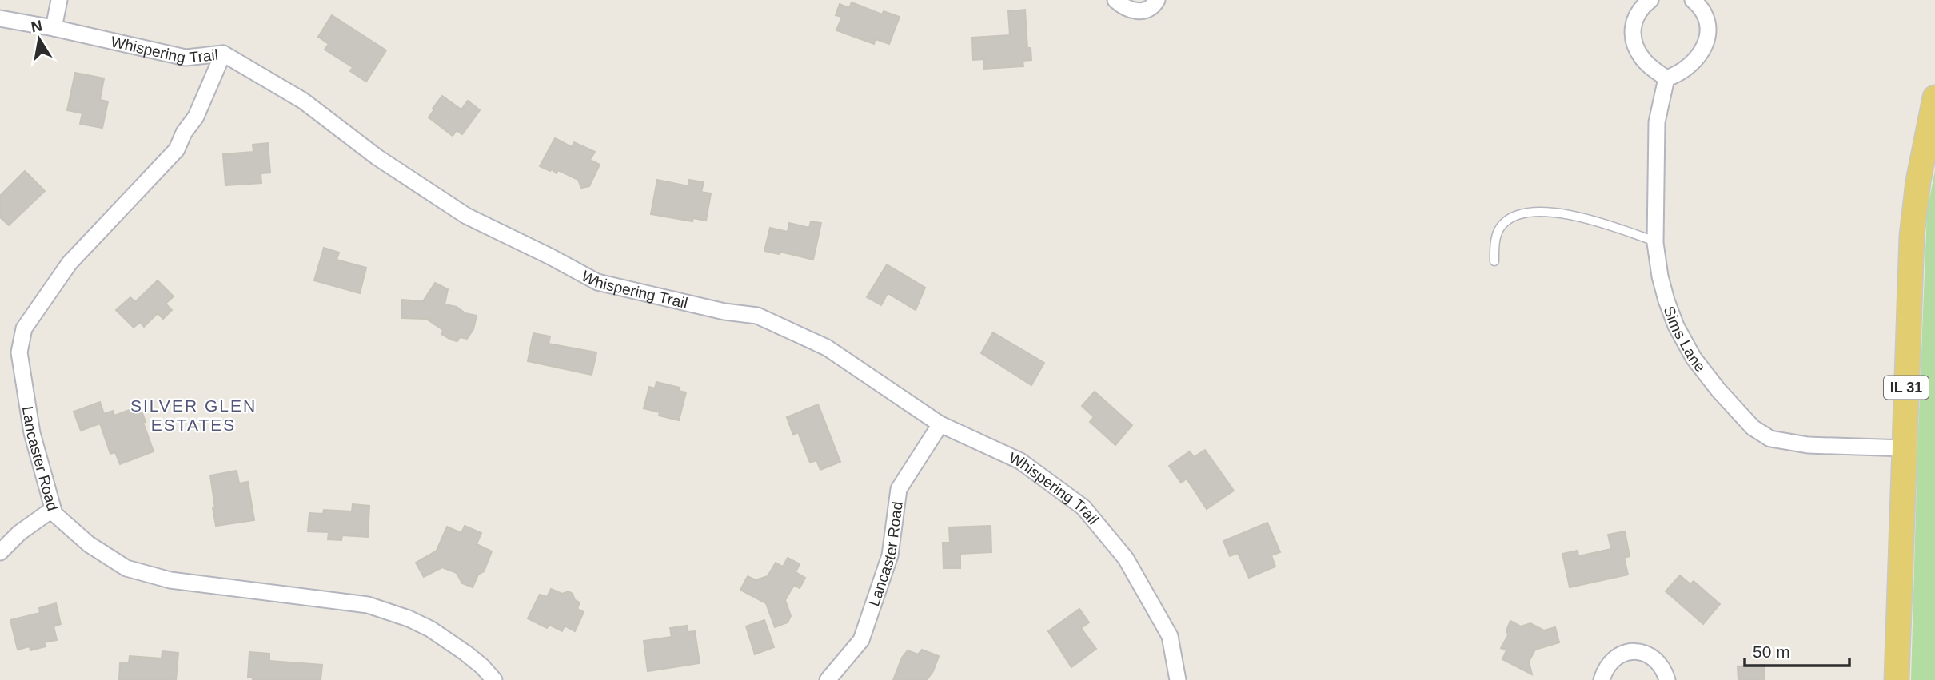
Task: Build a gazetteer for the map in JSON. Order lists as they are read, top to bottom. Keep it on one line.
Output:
{"streets":{"main road":["IL 31"],"street":["Whispering Trail","Sims Lane","Lancaster Road"]},"crossings":[["Whispering Trail","Lancaster Road"],["Sims Lane","IL 31"]],"districts":["SILVER GLEN ESTATES"],"scale_bar":"50 m","north":"top"}
